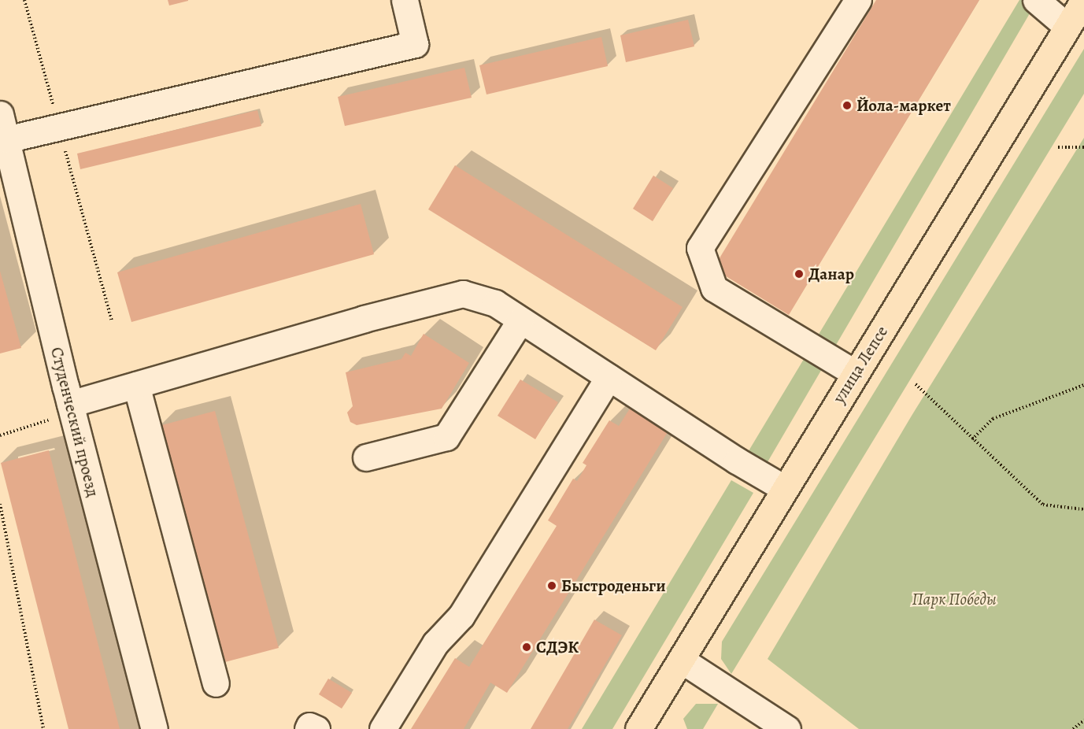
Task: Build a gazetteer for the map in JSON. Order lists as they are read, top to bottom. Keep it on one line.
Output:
{"streets":{"main road":["улица Лепсе"],"street":["Студенческий проезд"]},"parks":["Парк Победы"],"places":["Йола-маркет","Данар","Быстроденьги","СДЭК"]}
